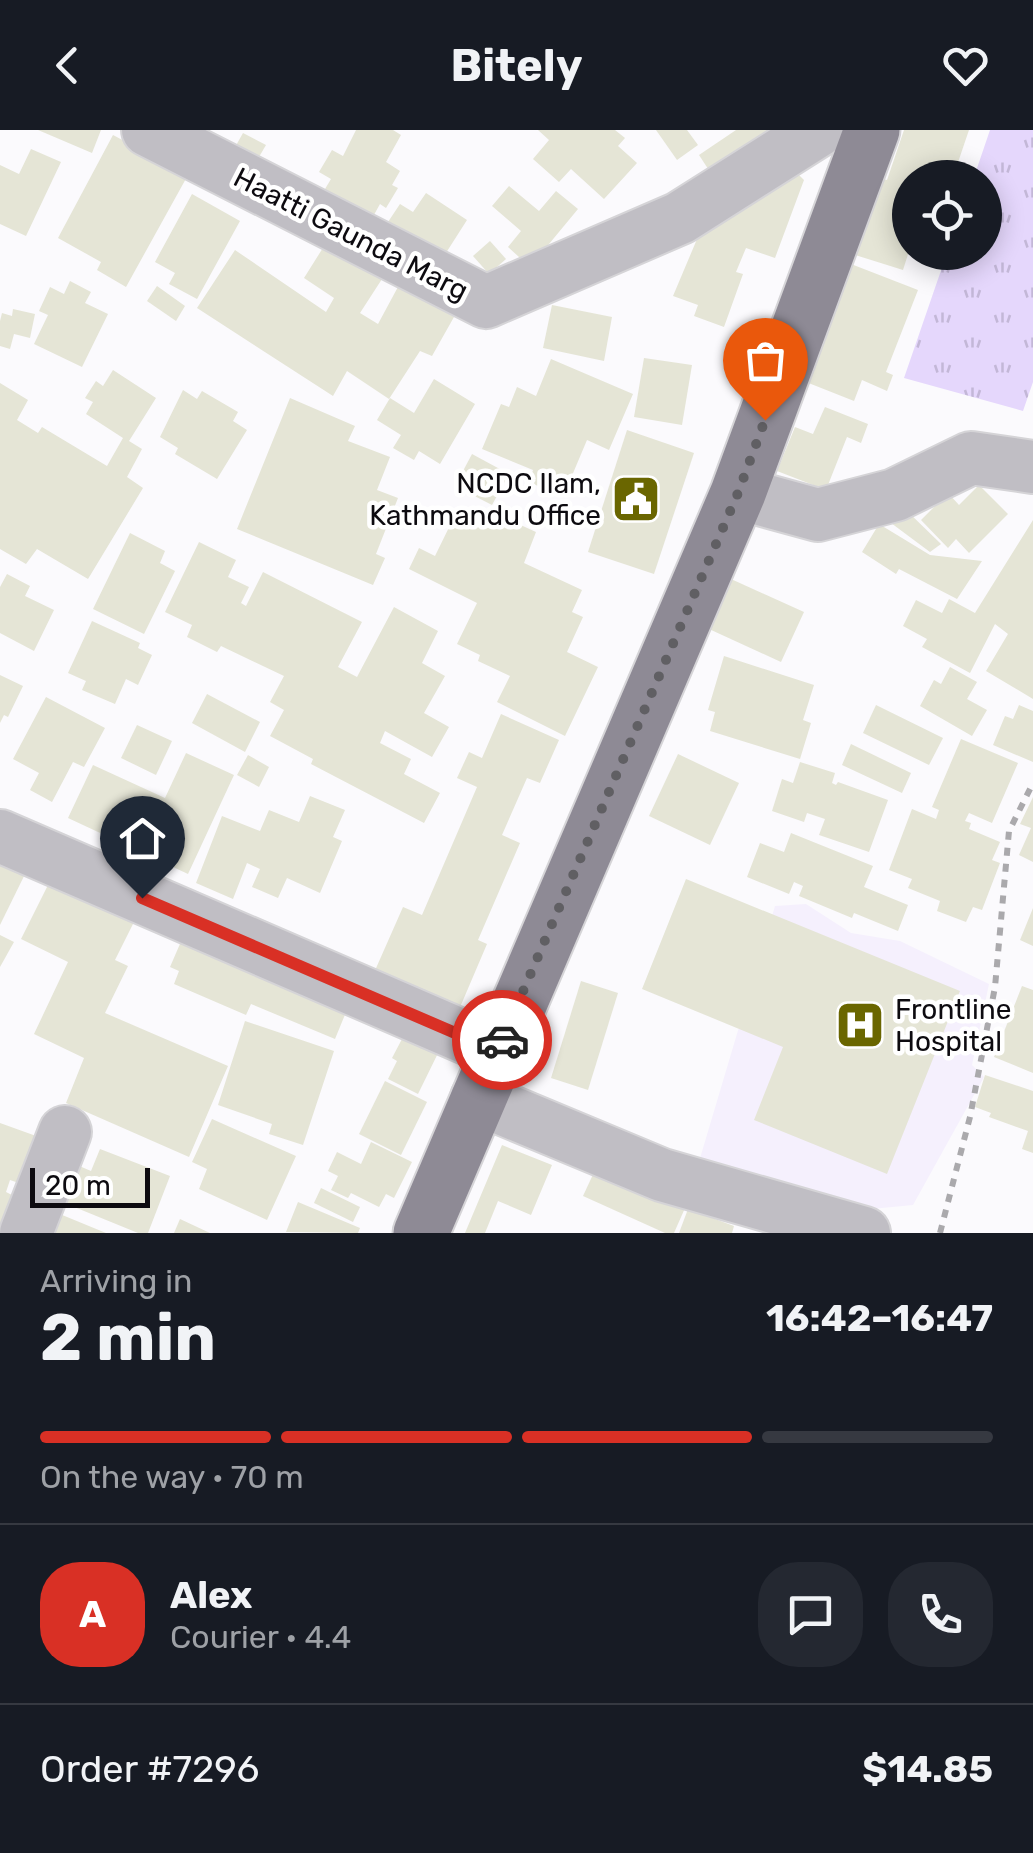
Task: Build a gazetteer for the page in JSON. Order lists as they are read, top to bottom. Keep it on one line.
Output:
{"streets":{"street":["Haatti Gaunda Marg"]},"places":{"public building":["NCDC Ilam, Kathmandu Office"],"hospital":["Frontline Hospital"]},"scale_bar":"20 m","page":{"header":"Bitely","scale":"20 m","heading":["2 min","Arriving in","16:42–16:47"],"panel":["Alex","Courier · 4.4","Order #7296","$14.85"],"bar":"On the way · 70 m","round":"A"}}
